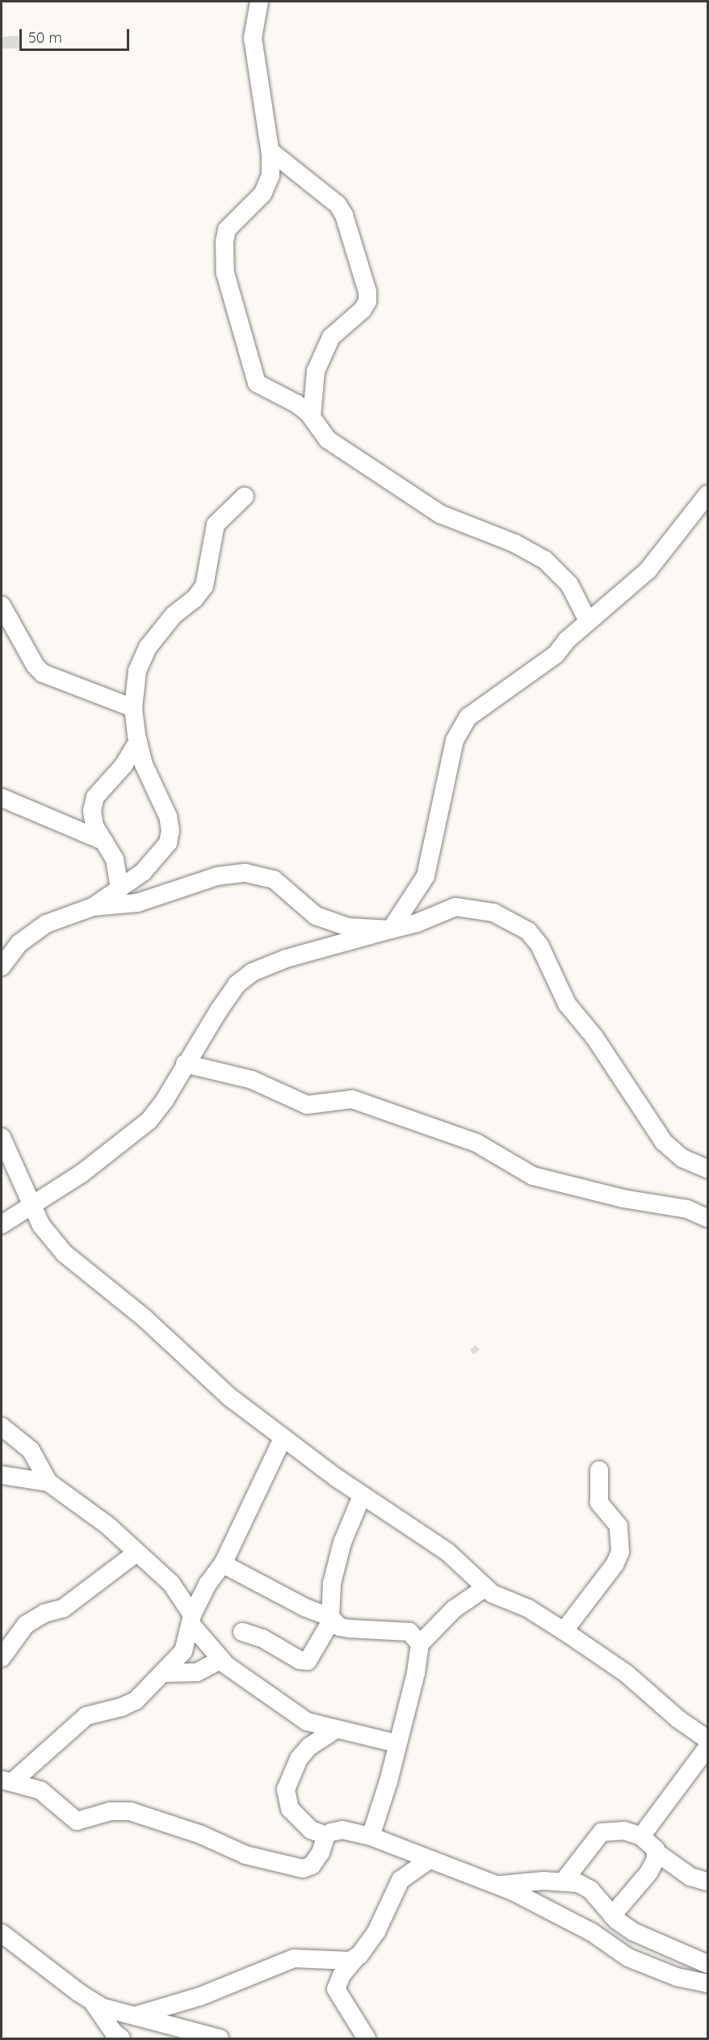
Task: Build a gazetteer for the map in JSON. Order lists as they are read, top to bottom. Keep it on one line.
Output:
{"scale_bar":"50 m"}
